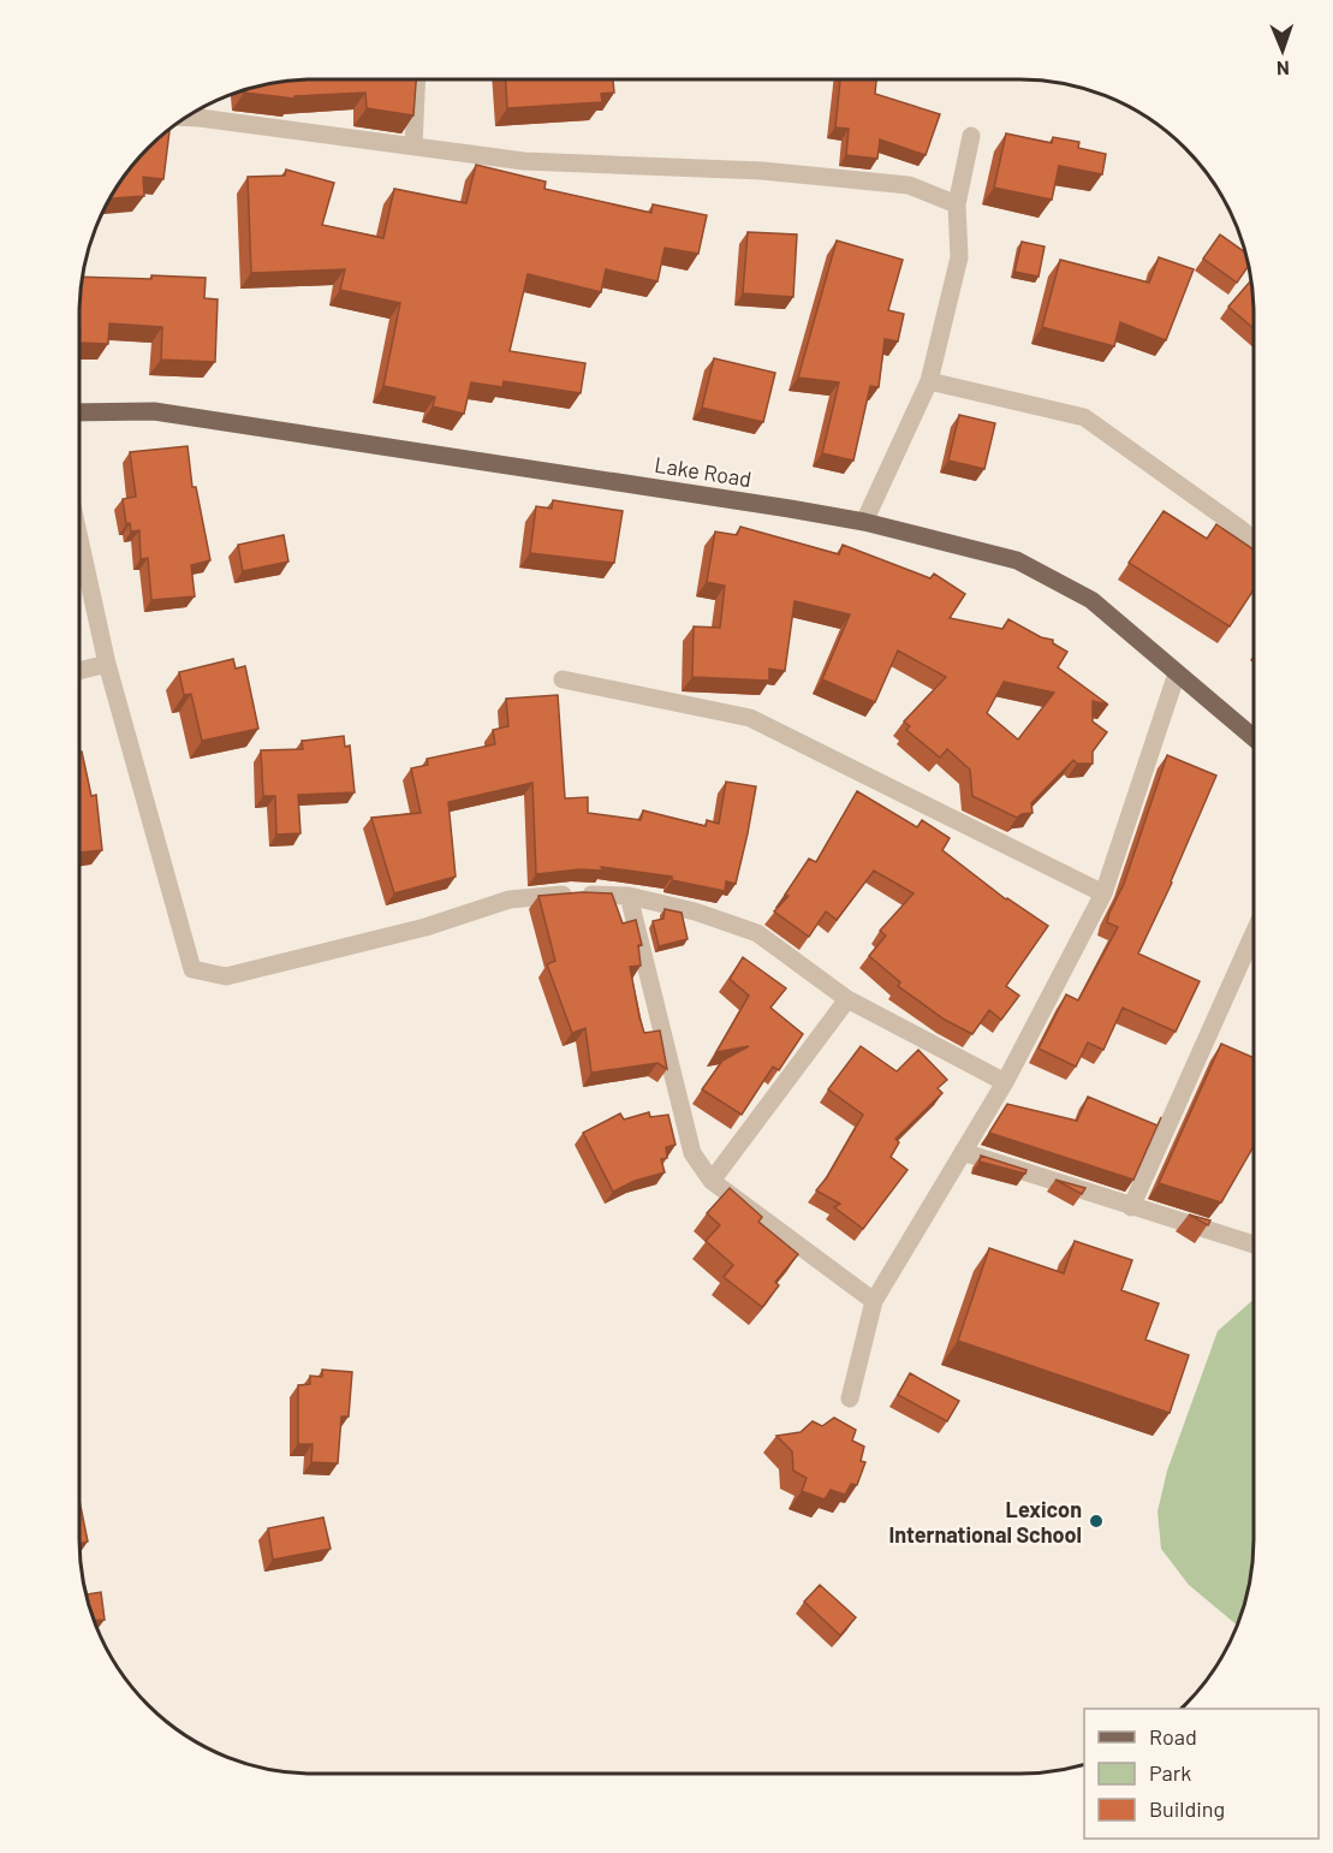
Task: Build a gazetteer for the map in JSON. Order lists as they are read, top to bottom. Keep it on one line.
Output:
{"streets":{"main road":["Lake Road"]},"places":["Lexicon International School"],"legend":["Road","Park","Building"],"north":"bottom"}
